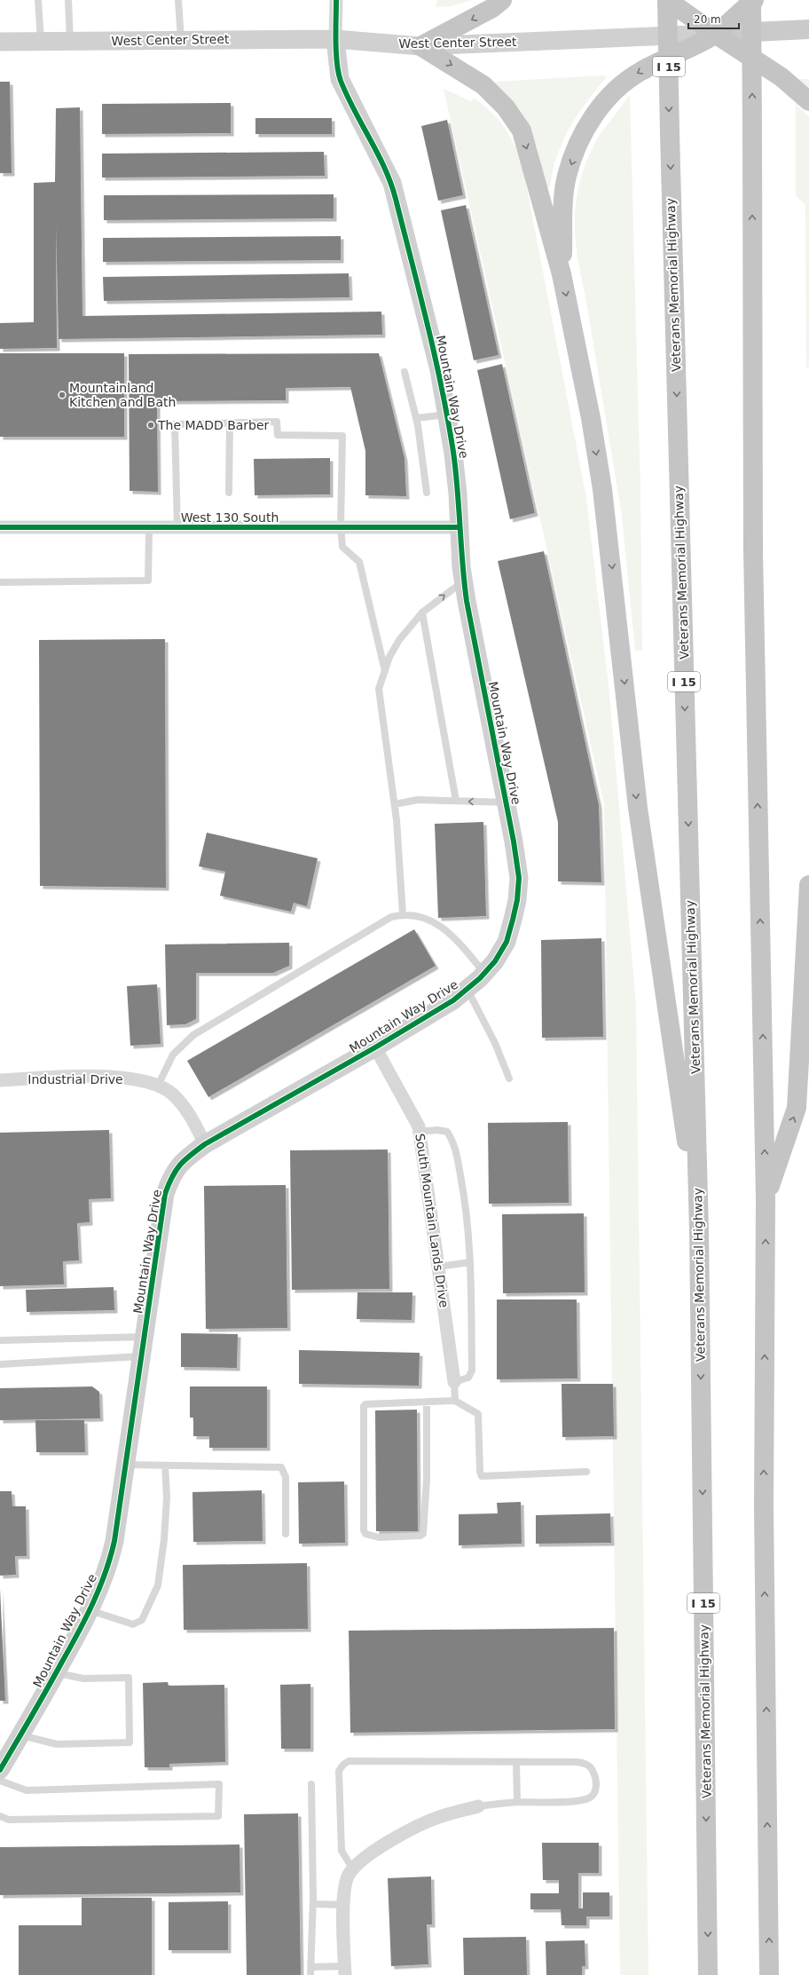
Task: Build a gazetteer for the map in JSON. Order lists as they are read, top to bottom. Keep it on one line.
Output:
{"streets":{"highway":["I 15","Veterans Memorial Highway"],"main road":["West Center Street"],"street":["Mountain Way Drive","West 130 South","Industrial Drive","South Mountain Lands Drive"]},"crossings":[["West Center Street","Mountain Way Drive"],["Mountain Way Drive","West 130 South"],["Mountain Way Drive","Industrial Drive"],["Mountain Way Drive","South Mountain Lands Drive"]],"places":["Mountainland Kitchen and Bath","The MADD Barber"],"scale_bar":"20 m"}
